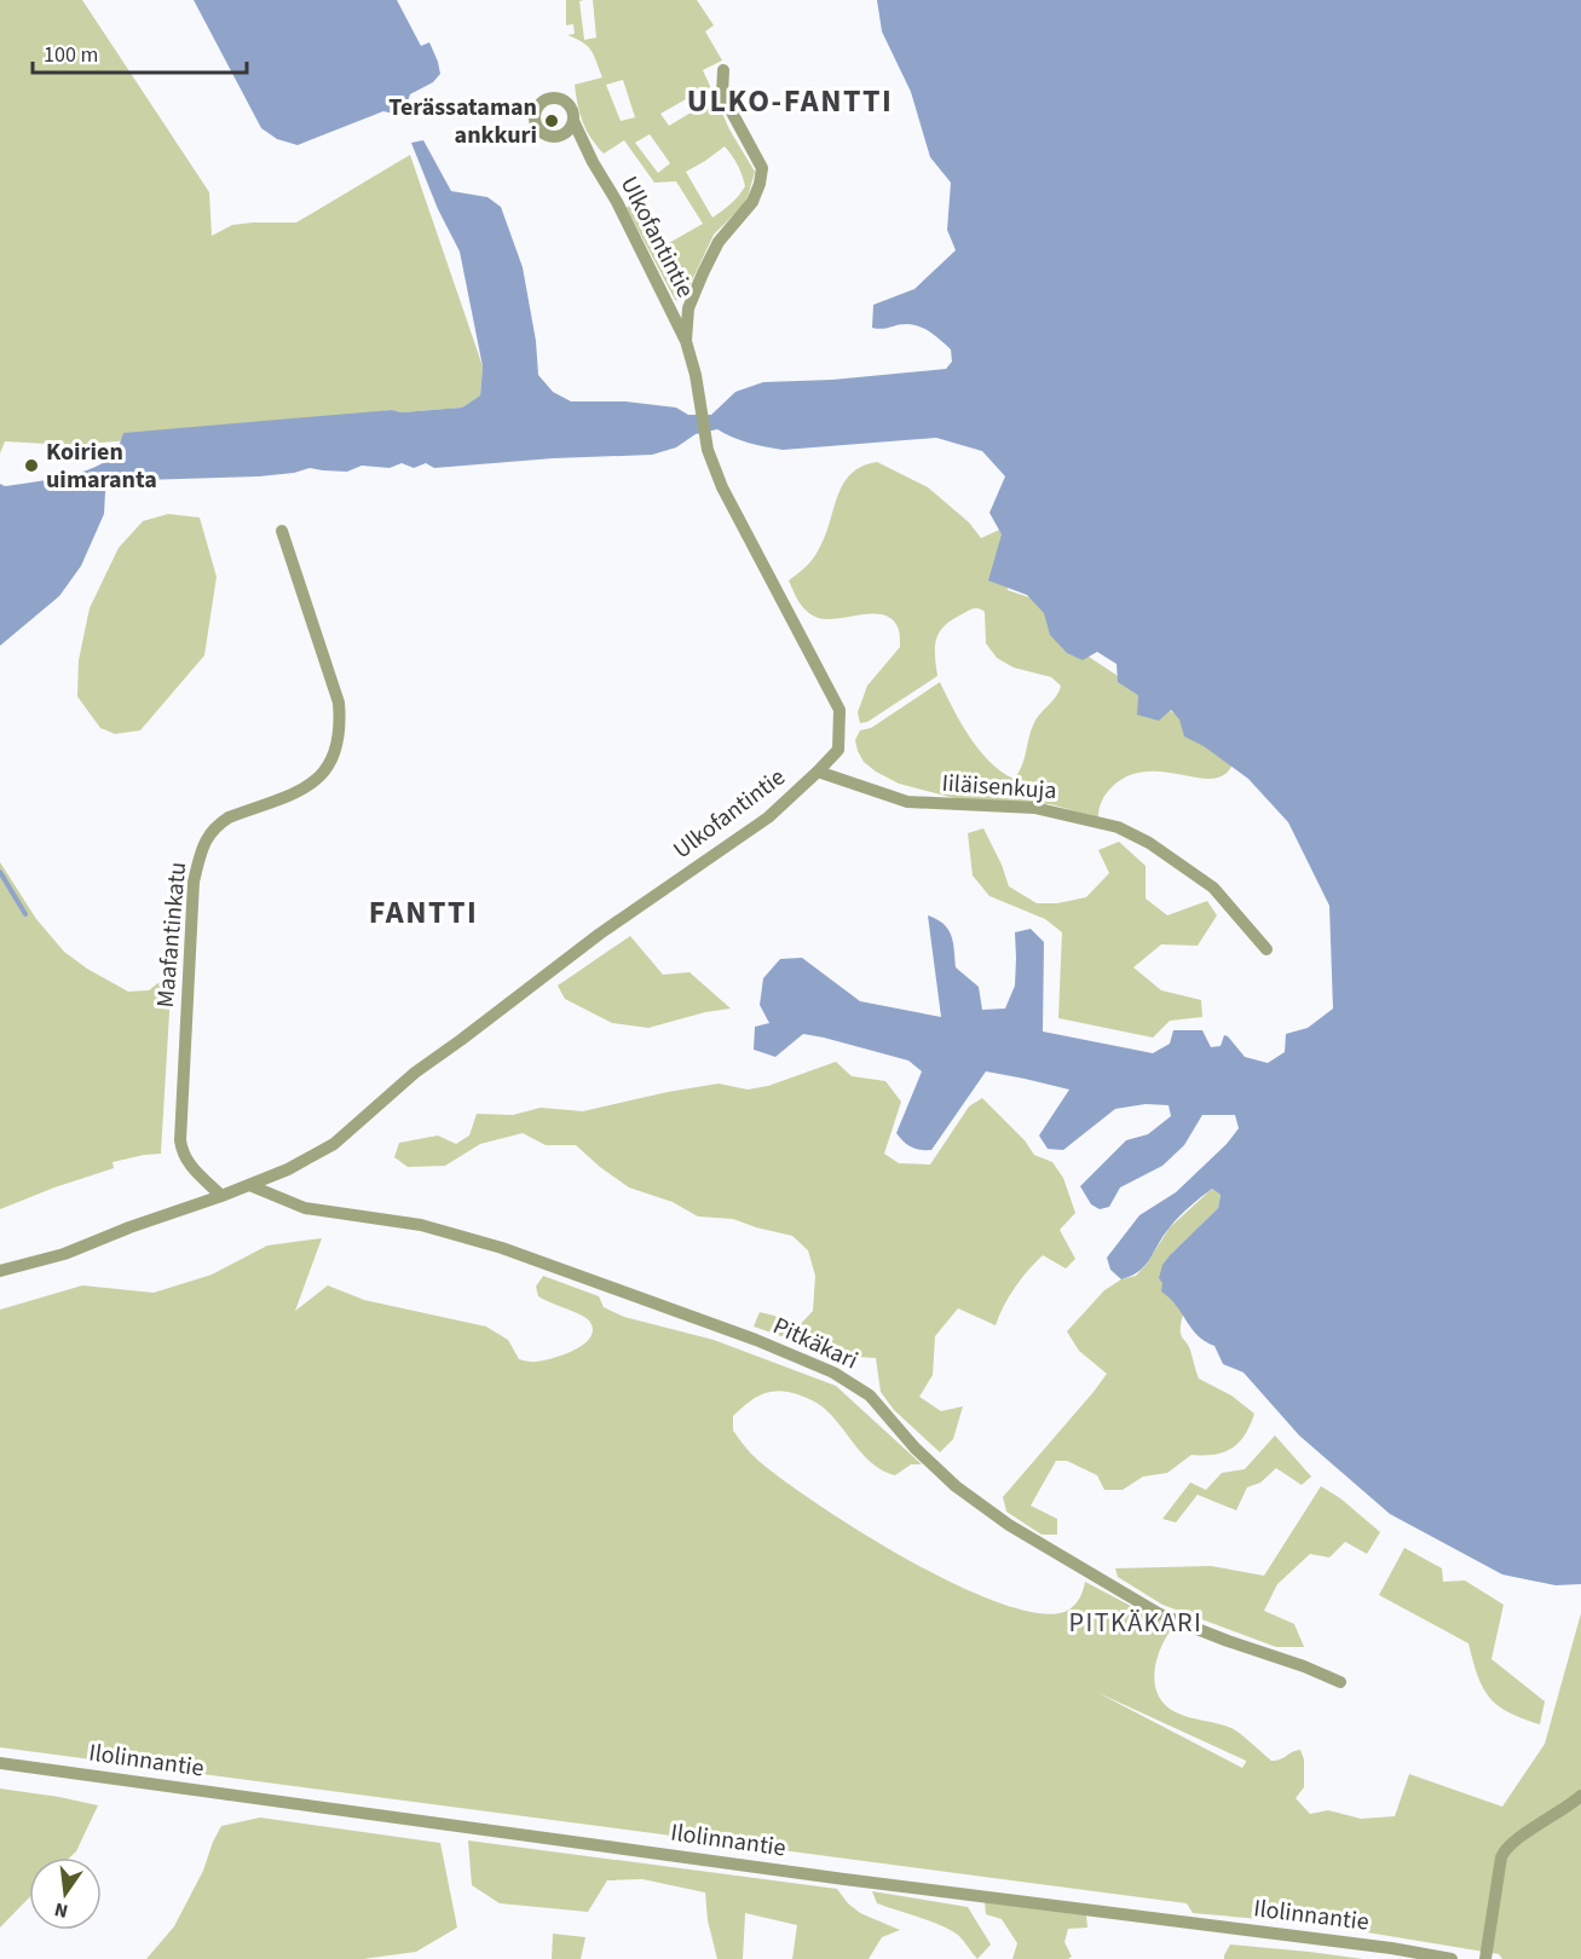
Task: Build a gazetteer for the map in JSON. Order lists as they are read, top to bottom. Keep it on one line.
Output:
{"streets":{"street":["Ulkofantintie","Iiläisenkuja","Maafantinkatu","Pitkäkari","Ilolinnantie"]},"crossings":[["Ulkofantintie","Iiläisenkuja"],["Ulkofantintie","Maafantinkatu"],["Ulkofantintie","Pitkäkari"]],"districts":["ULKO-FANTTI","FANTTI","PITKÄKARI"],"places":["Terässataman ankkuri","Koirien uimaranta"],"scale_bar":"100 m","north":"bottom"}
